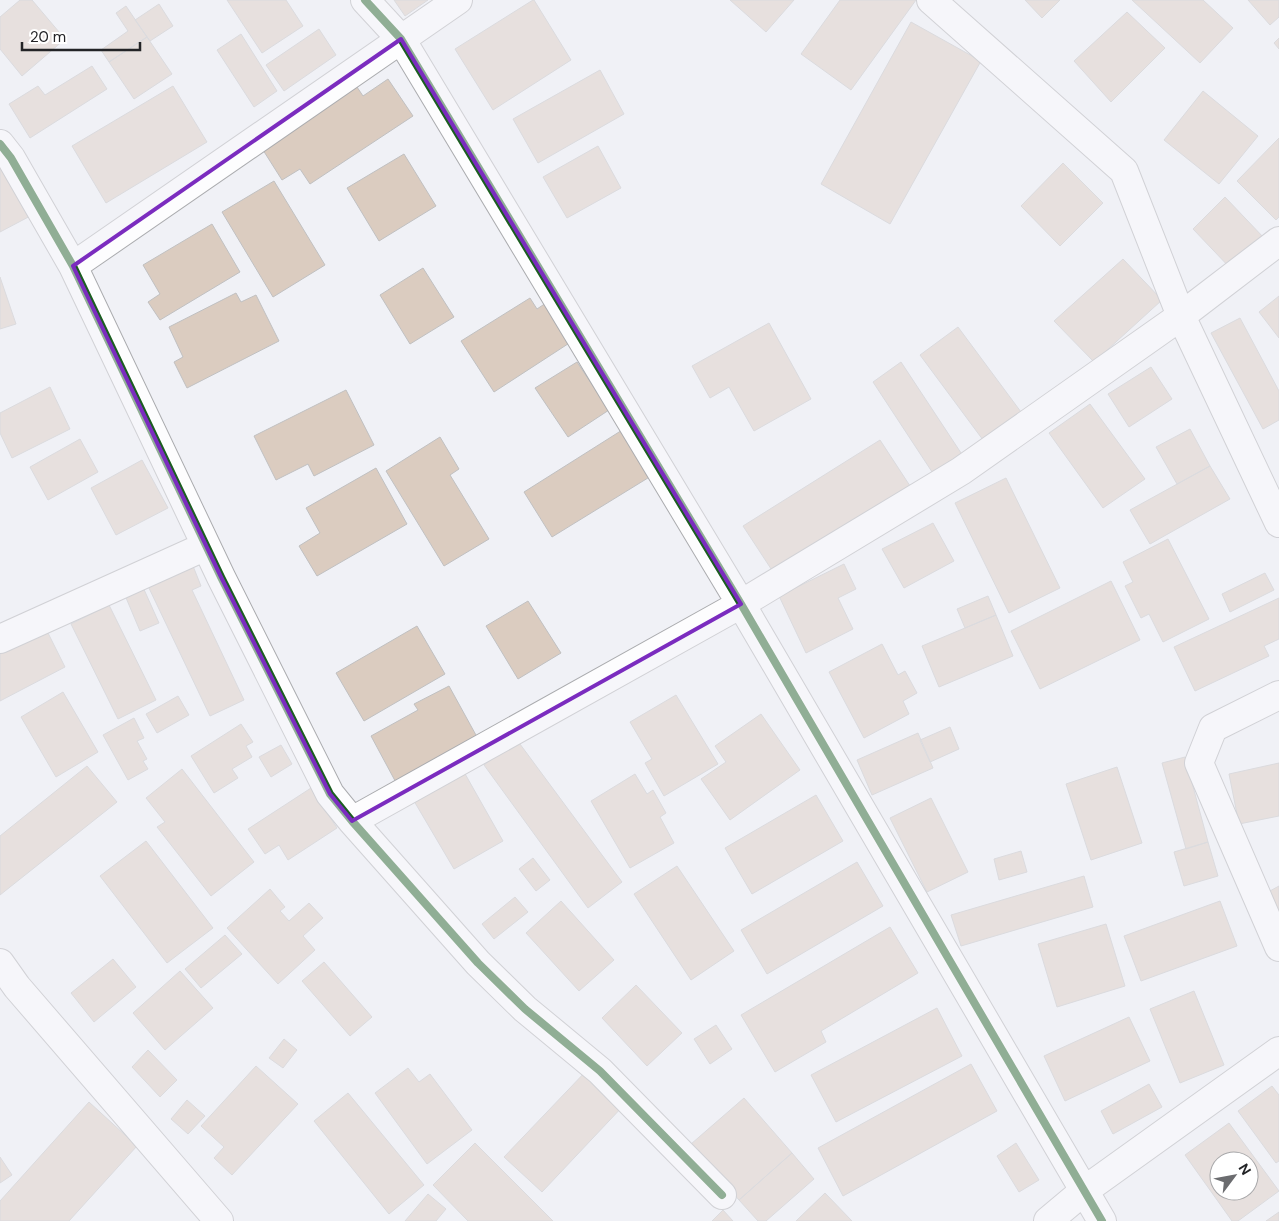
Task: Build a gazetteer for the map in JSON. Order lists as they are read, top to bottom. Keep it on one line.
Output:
{"scale_bar":"20 m","north":"top right"}
